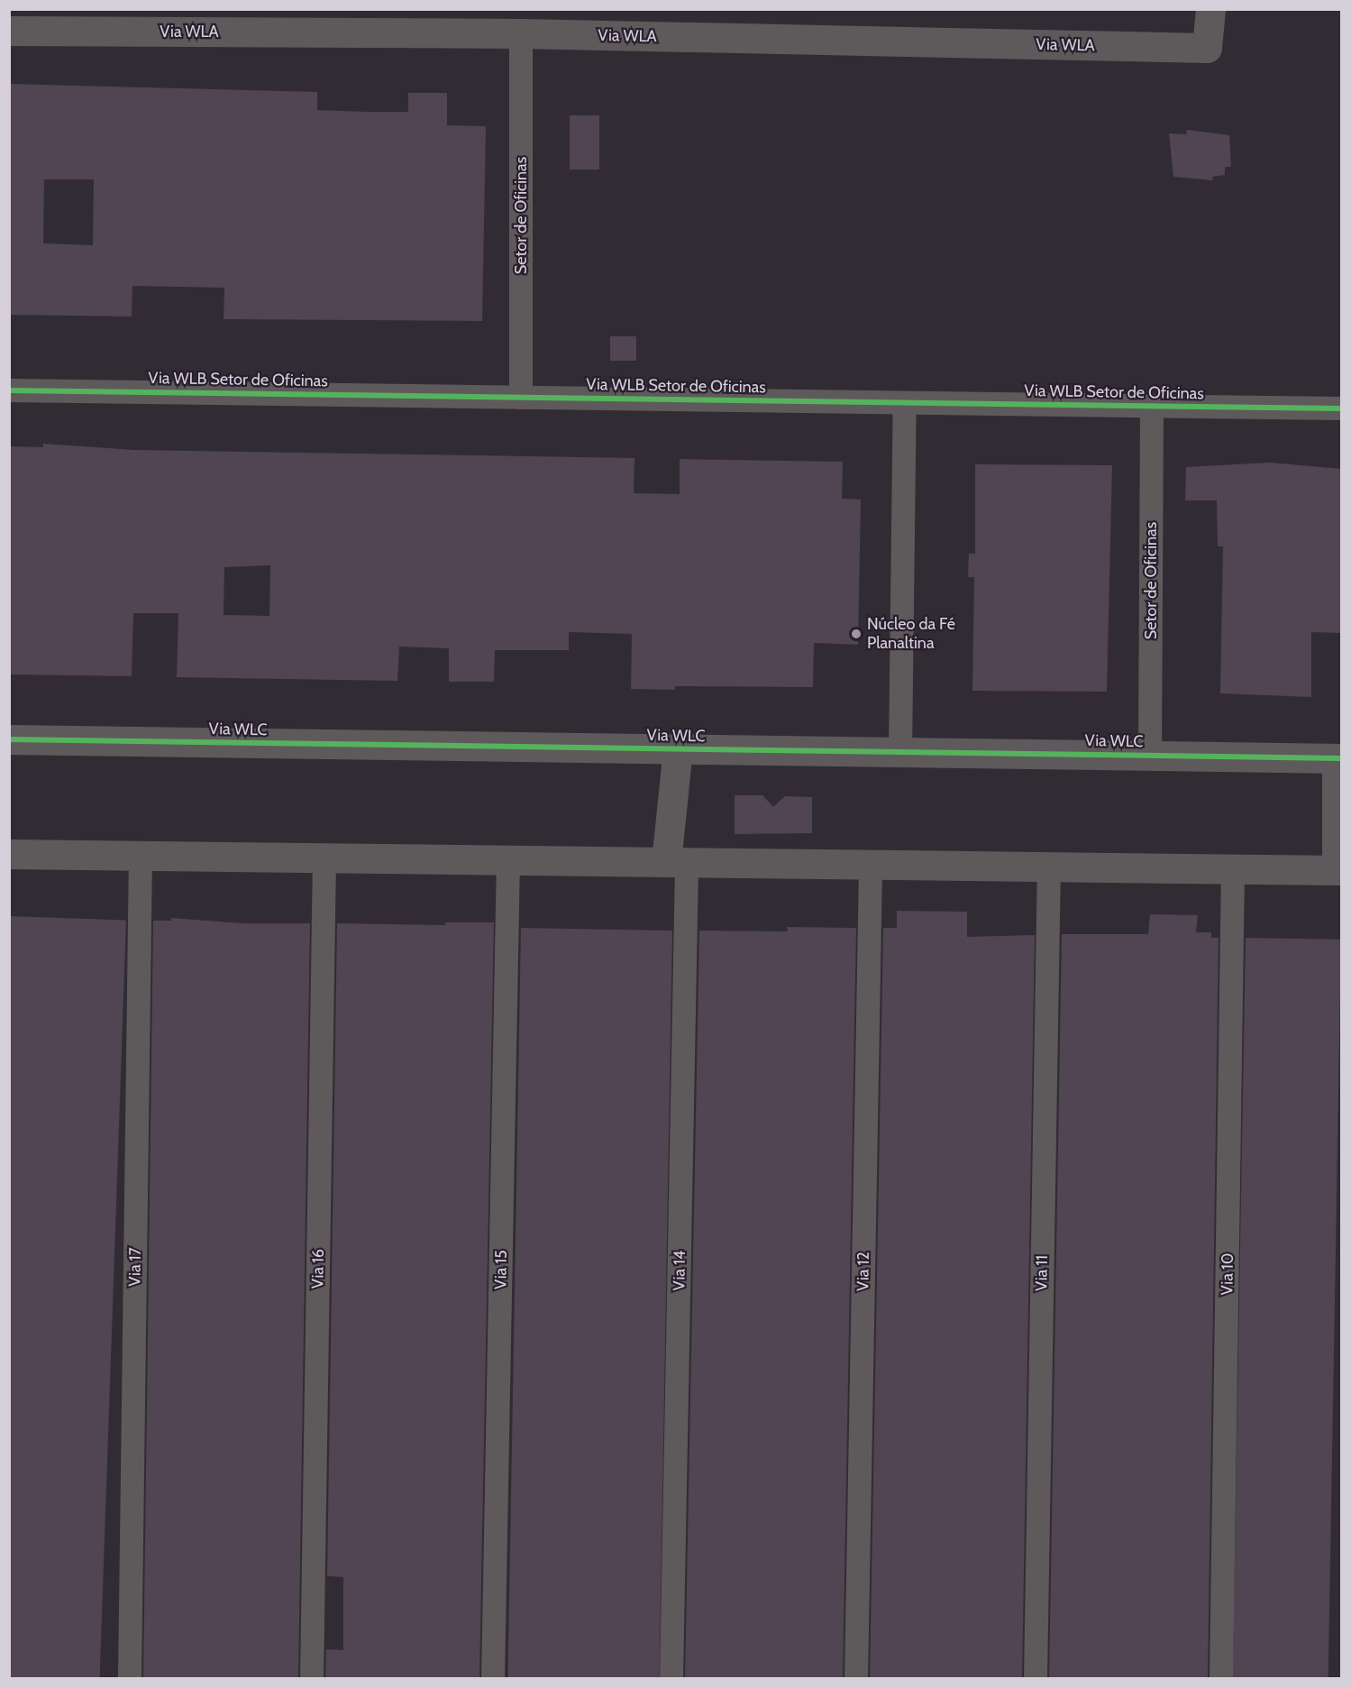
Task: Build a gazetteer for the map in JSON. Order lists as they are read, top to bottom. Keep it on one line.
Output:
{"streets":{"street":["Via WLA","Setor de Oficinas","Via WLB Setor de Oficinas","Via WLC","Via 17","Via 16","Via 15","Via 14","Via 12","Via 11","Via 10"]},"crossings":[["Via WLA","Setor de Oficinas"],["Setor de Oficinas","Via WLB Setor de Oficinas"],["Setor de Oficinas","Via WLC"]],"places":["Núcleo da Fé Planaltina"]}
